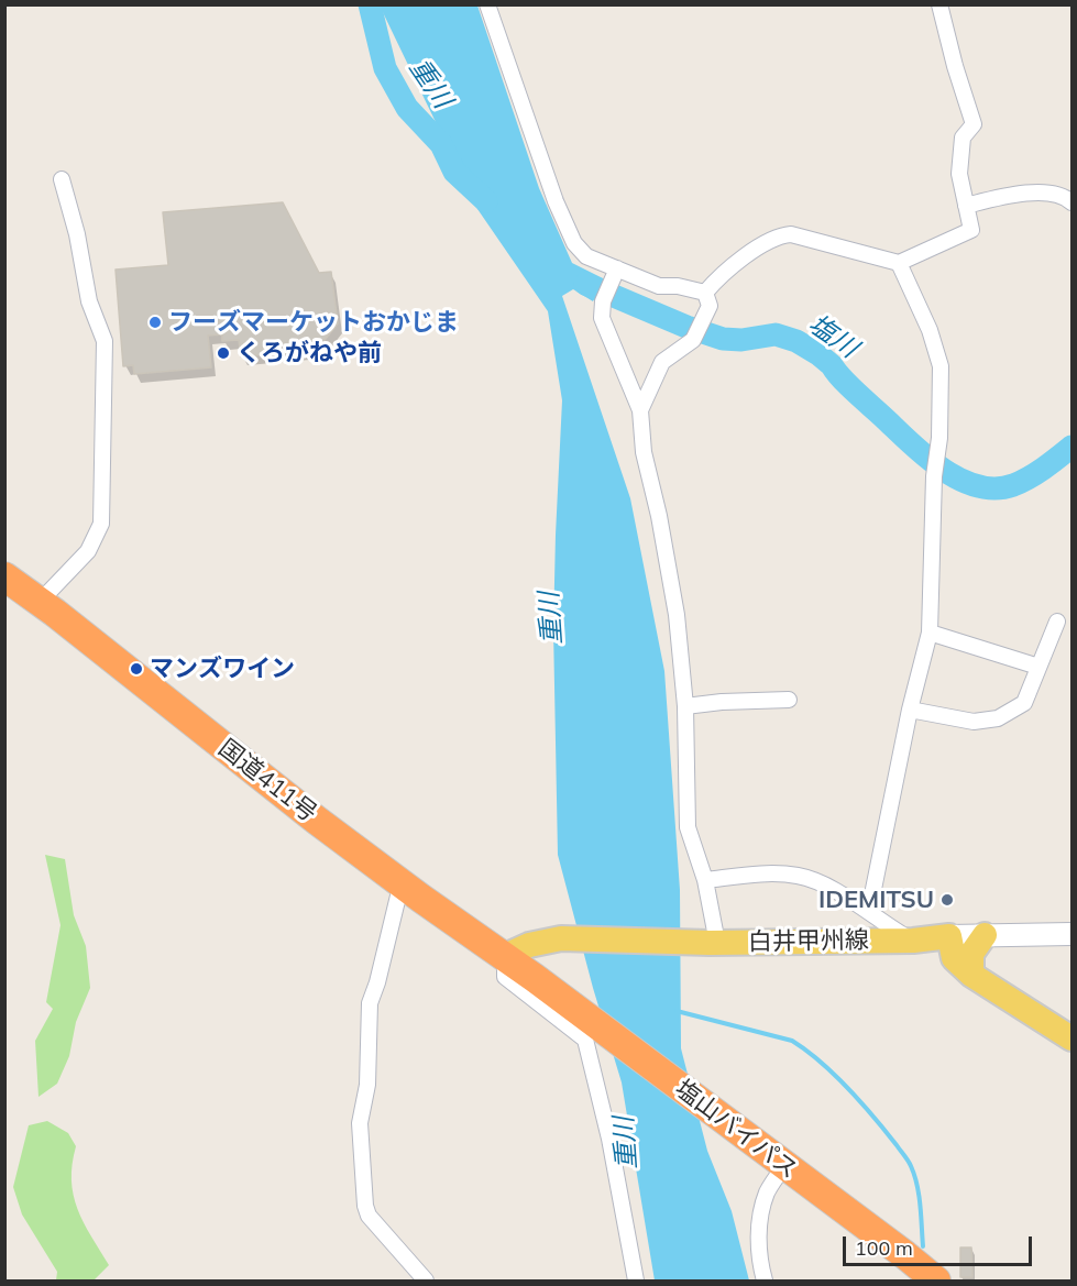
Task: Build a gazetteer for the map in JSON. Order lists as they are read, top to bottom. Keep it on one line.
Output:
{"streets":{"highway":["国道411号","塩山バイパス"],"main road":["白井甲州線"]},"crossings":[["国道411号","白井甲州線"],["国道411号","塩山バイパス"]],"water":["重川","塩川"],"places":["フーズマーケットおかじま","くろがねや前","マンズワイン","IDEMITSU"],"scale_bar":"100 m"}
